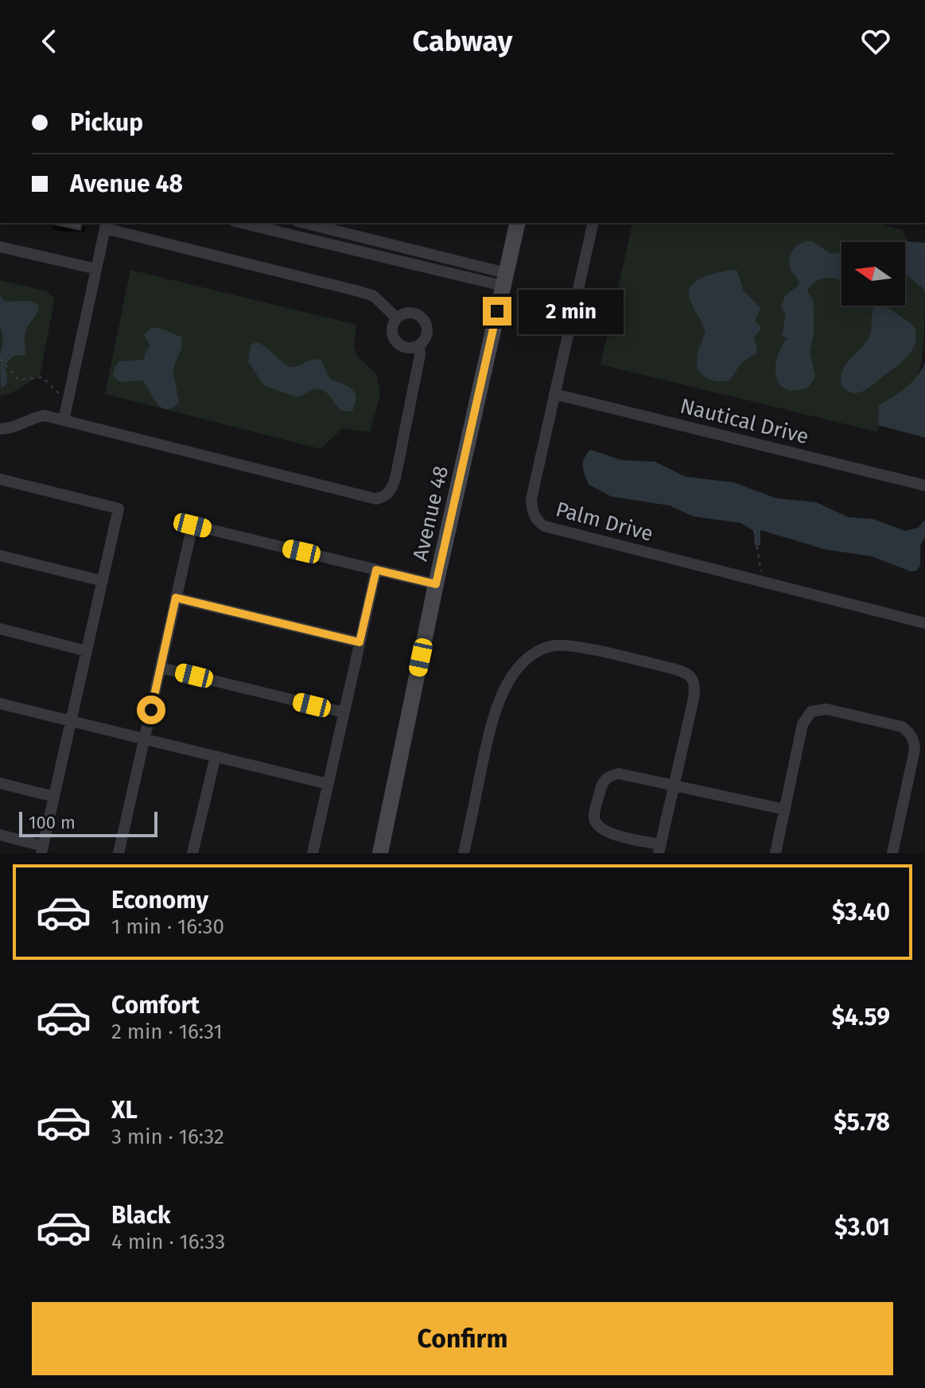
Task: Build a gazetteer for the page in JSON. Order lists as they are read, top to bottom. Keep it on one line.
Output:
{"streets":{"main road":["Avenue 48"],"street":["Nautical Drive","Palm Drive"]},"crossings":[["Nautical Drive","Palm Drive"]],"scale_bar":"100 m","north":"left","page":{"header":"Cabway","banner":["Pickup","Avenue 48"],"bubble":"2 min","scale":"100 m","list":[{"name":"Economy","note":"1 min · 16:30","value":"$3.40"},{"name":"Comfort","note":"2 min · 16:31","value":"$4.59"},{"name":"XL","note":"3 min · 16:32","value":"$5.78"},{"name":"Black","note":"4 min · 16:33","value":"$3.01"}],"buttons":"Confirm"}}
